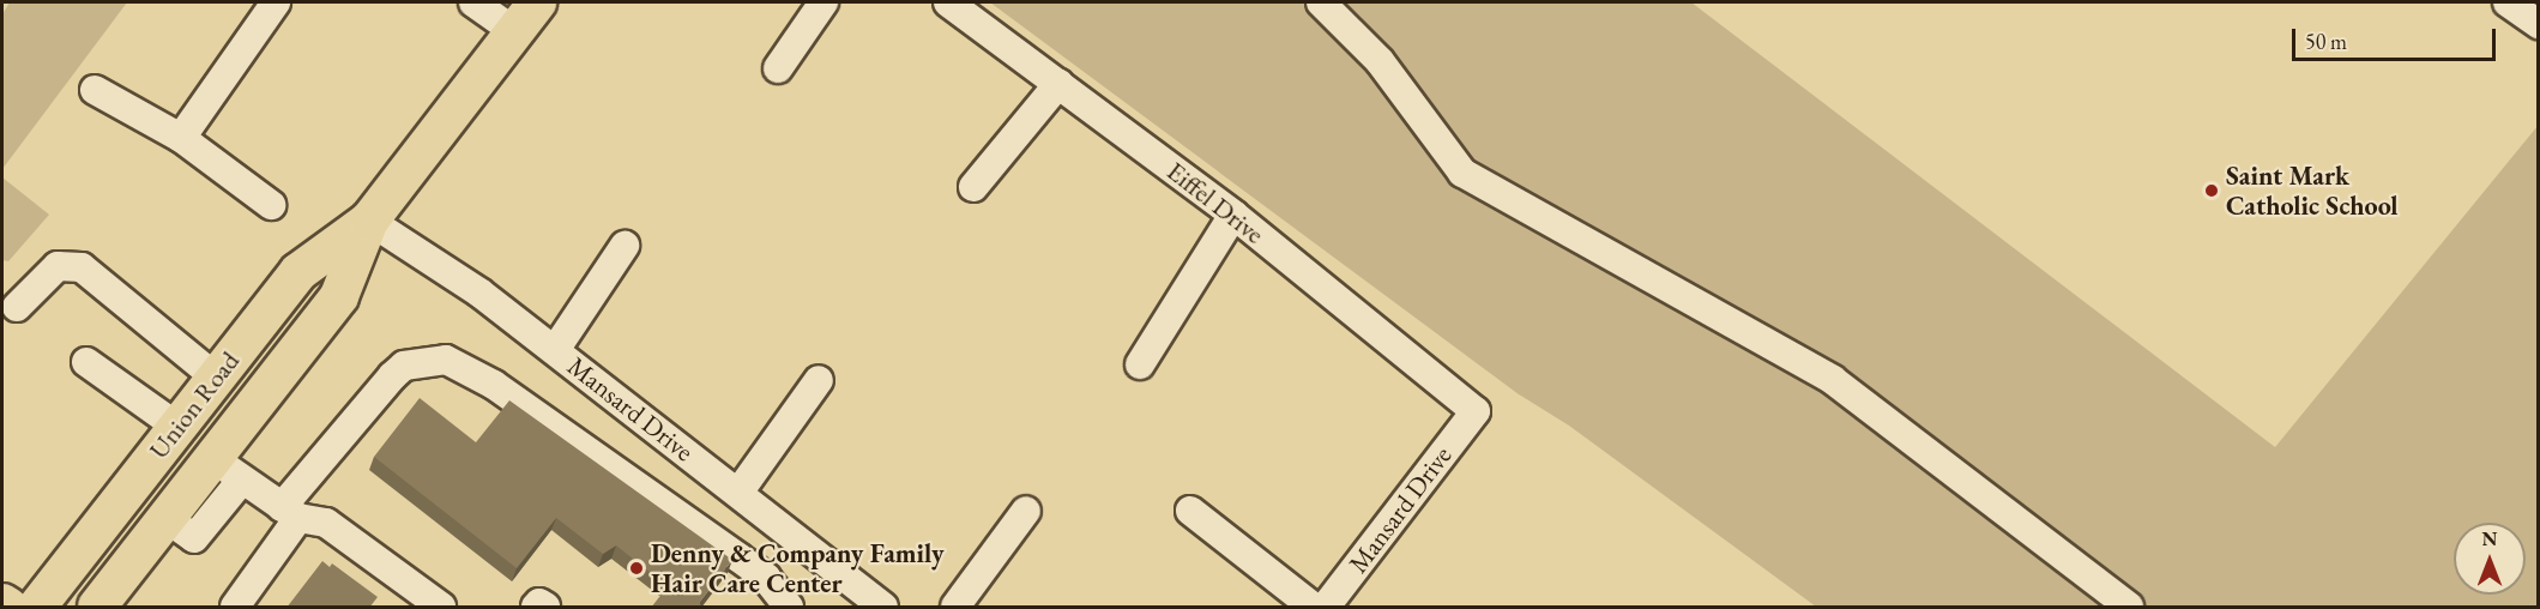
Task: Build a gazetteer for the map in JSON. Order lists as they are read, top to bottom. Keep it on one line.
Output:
{"streets":{"main road":["Union Road"],"street":["Eiffel Drive","Mansard Drive"]},"crossings":[["Eiffel Drive","Mansard Drive"],["Union Road","Mansard Drive"]],"places":["Saint Mark Catholic School","Denny & Company Family Hair Care Center"],"scale_bar":"50 m","north":"top"}
